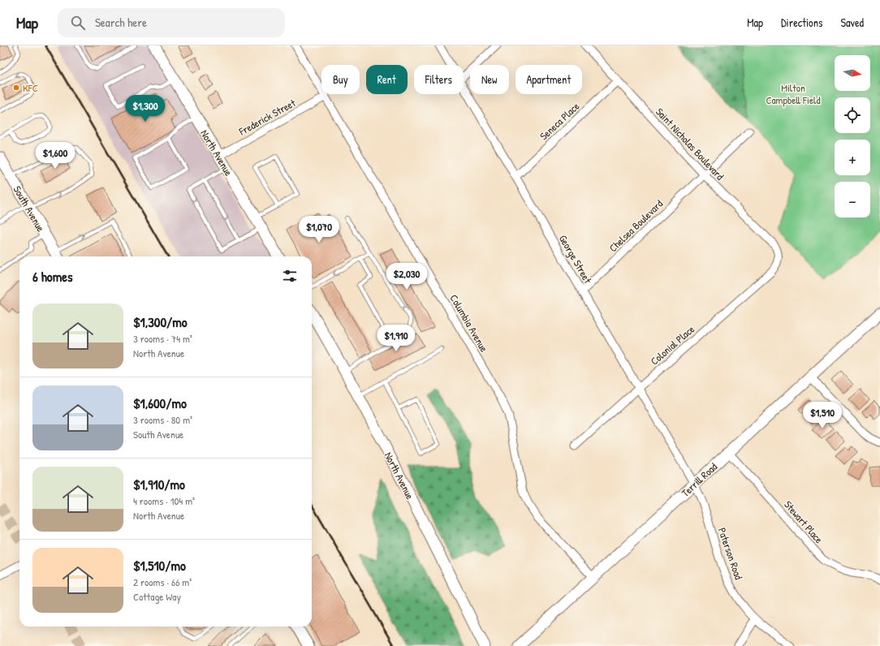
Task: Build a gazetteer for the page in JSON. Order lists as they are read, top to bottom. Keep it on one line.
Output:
{"streets":{"street":["Frederick Street","Seneca Place","Saint Nicholas Boulevard","North Avenue","South Avenue","Chelsea Boulevard","George Street","Columbia Avenue","Colonial Place","Terrill Road","Stewart Place","Paterson Road"]},"crossings":[["Frederick Street","North Avenue"],["Frederick Street","Columbia Avenue"],["Seneca Place","Saint Nicholas Boulevard"],["Seneca Place","George Street"],["Saint Nicholas Boulevard","Chelsea Boulevard"],["Saint Nicholas Boulevard","Colonial Place"],["Chelsea Boulevard","George Street"],["George Street","Colonial Place"],["George Street","Terrill Road"],["George Street","Paterson Road"],["Columbia Avenue","Terrill Road"],["Terrill Road","Stewart Place"],["Terrill Road","Paterson Road"]],"parks":["Milton Campbell Field"],"places":["KFC"],"north":"right","page":{"header":"Map","search":"Search here","nav":["Map","Directions","Saved"],"map_buttons":["+","−"],"chip":["Buy","Rent","Filters","New","Apartment"],"price":["$1,300","$1,600","$1,070","$2,030","$1,910","$1,510"],"heading":"6 homes","list":[{"name":"$1,300/mo","note":"3 rooms · 74 m² · North Avenue"},{"name":"$1,600/mo","note":"3 rooms · 80 m² · South Avenue"},{"name":"$1,910/mo","note":"4 rooms · 104 m² · North Avenue"},{"name":"$1,510/mo","note":"2 rooms · 66 m² · Cottage Way"}]}}
